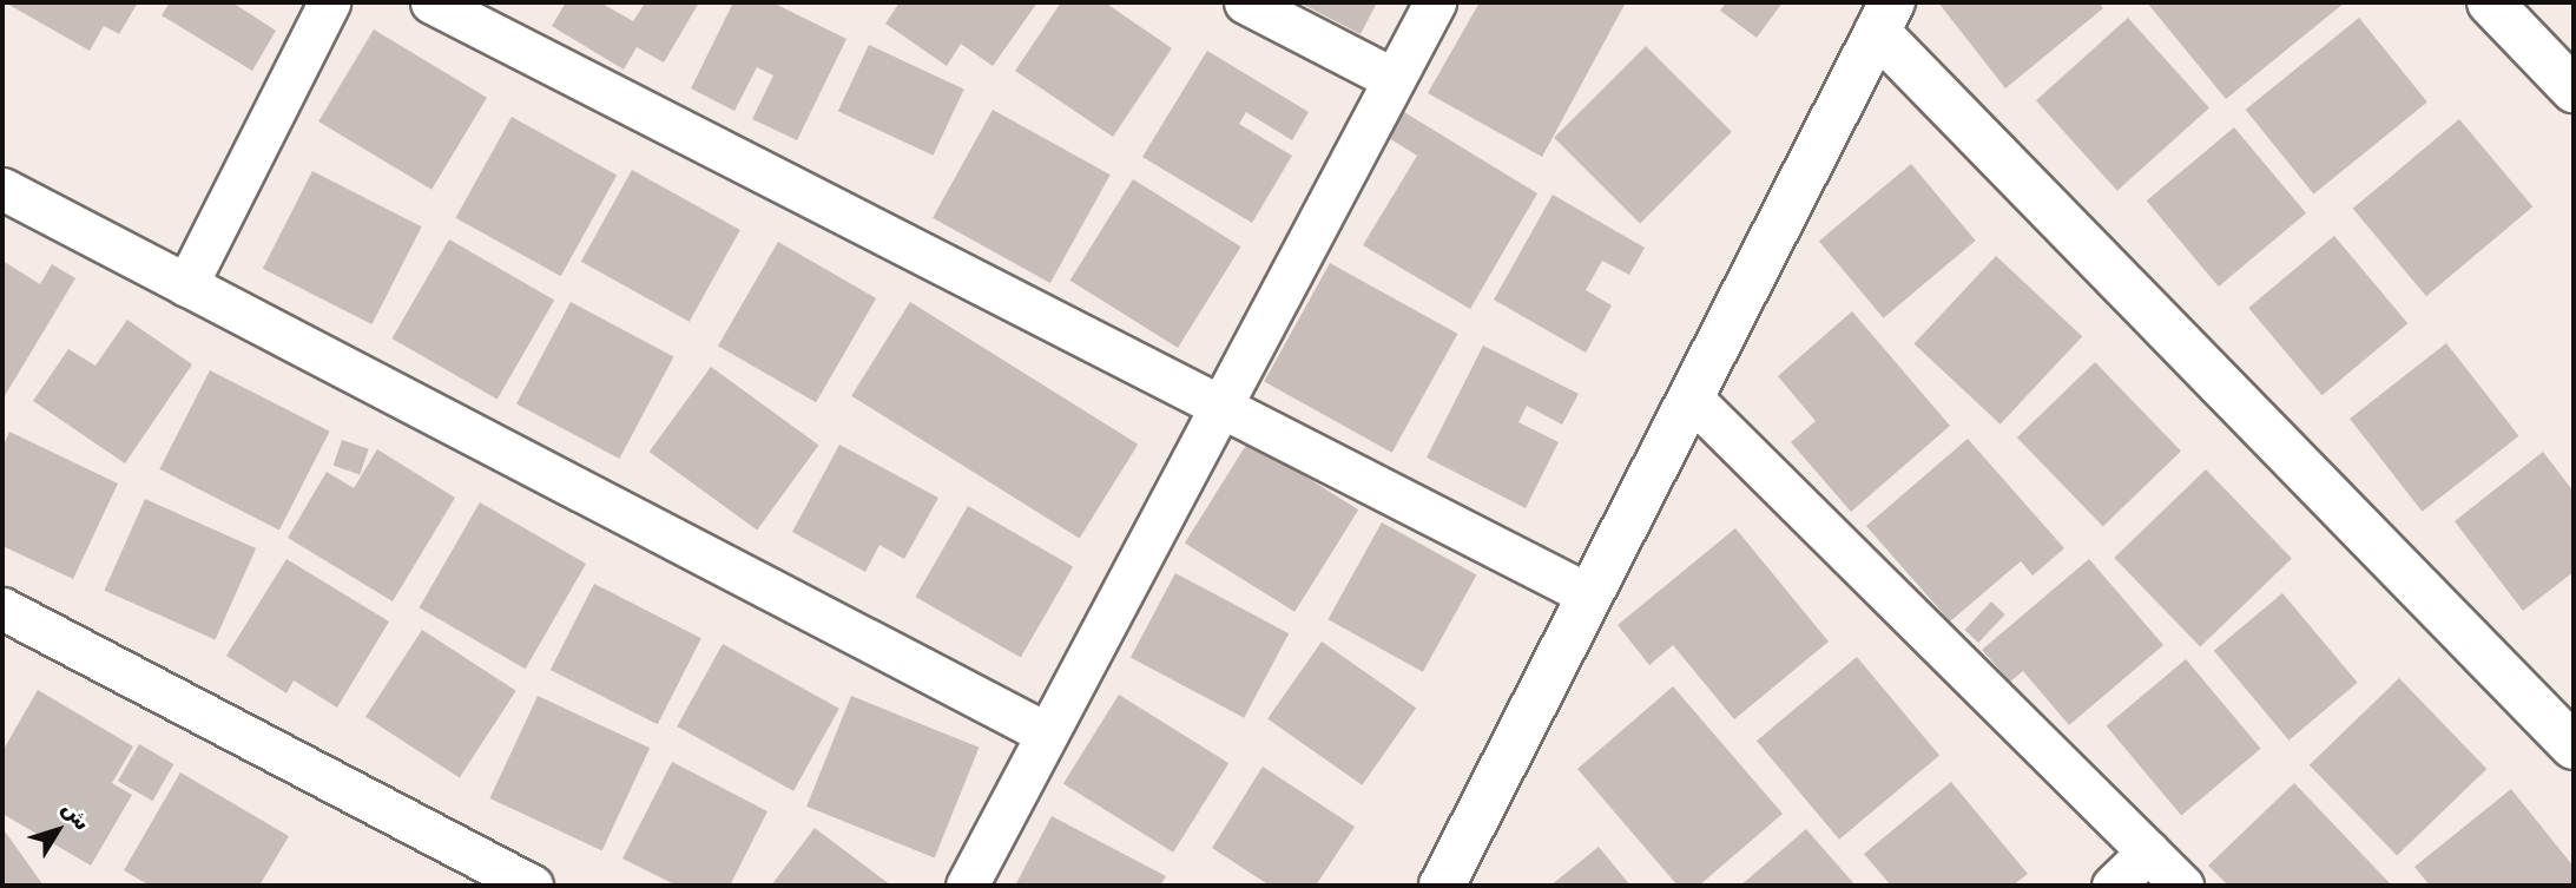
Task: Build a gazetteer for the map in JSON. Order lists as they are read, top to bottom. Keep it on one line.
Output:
{"north":"top right"}
